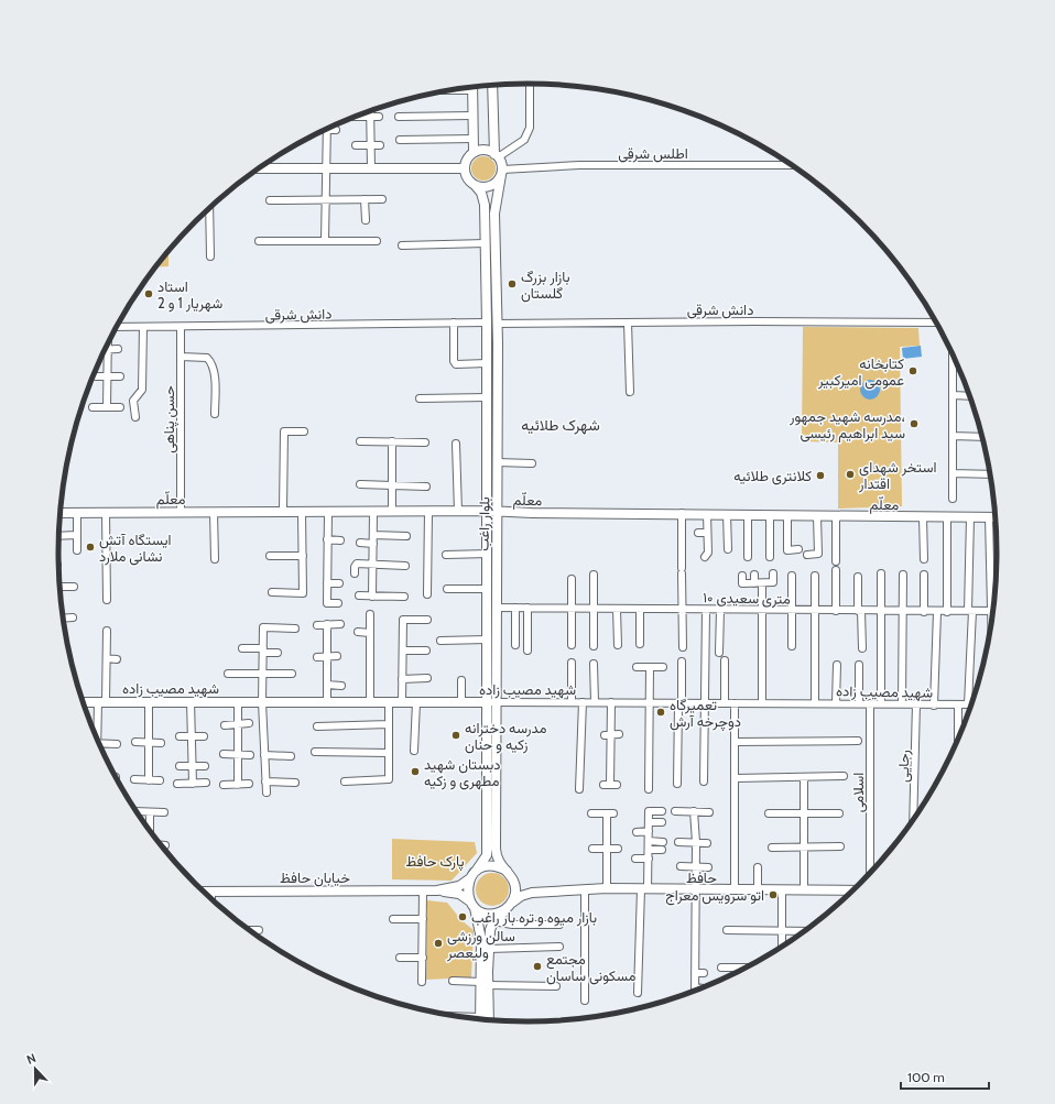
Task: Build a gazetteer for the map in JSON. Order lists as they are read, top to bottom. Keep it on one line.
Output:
{"streets":{"street":["اطلس شرقی","دانش شرقی","حسن پناهی","معلّم","بلوار راغب","۱۰ متری سعیدی","شهید مصیب زاده","رجایی","اسلامی","خیابان حافظ","حافظ"]},"crossings":[["اطلس شرقی","بلوار راغب"],["دانش شرقی","حسن پناهی"],["دانش شرقی","بلوار راغب"],["حسن پناهی","معلّم"],["معلّم","بلوار راغب"],["بلوار راغب","۱۰ متری سعیدی"],["بلوار راغب","شهید مصیب زاده"],["بلوار راغب","خیابان حافظ"],["بلوار راغب","حافظ"],["شهید مصیب زاده","رجایی"],["شهید مصیب زاده","اسلامی"],["خیابان حافظ","حافظ"]],"districts":["شهرک طلائیه"],"parks":["پارک حافظ"],"places":["بازار بزرگ گلستان","استاد شهریار 1 و 2","کتابخانه عمومی امیرکبیر","مدرسه شهید جمهور، سید ابراهیم رئیسی","استخر شهدای اقتدار","کلانتری طلائیه","ایستگاه آتش نشانی ملارد","تعمیرگاه دوچرخه آرش","مدرسه دخترانه زکیه و حنان","دبستان شهید مطهری و زکیه","اتو سرویس معراج","بازار میوه و تره بار راغب","سالن ورزشی ولیعصر","مجتمع مسکونی ساسان"],"scale_bar":"100 m","north":"top"}
